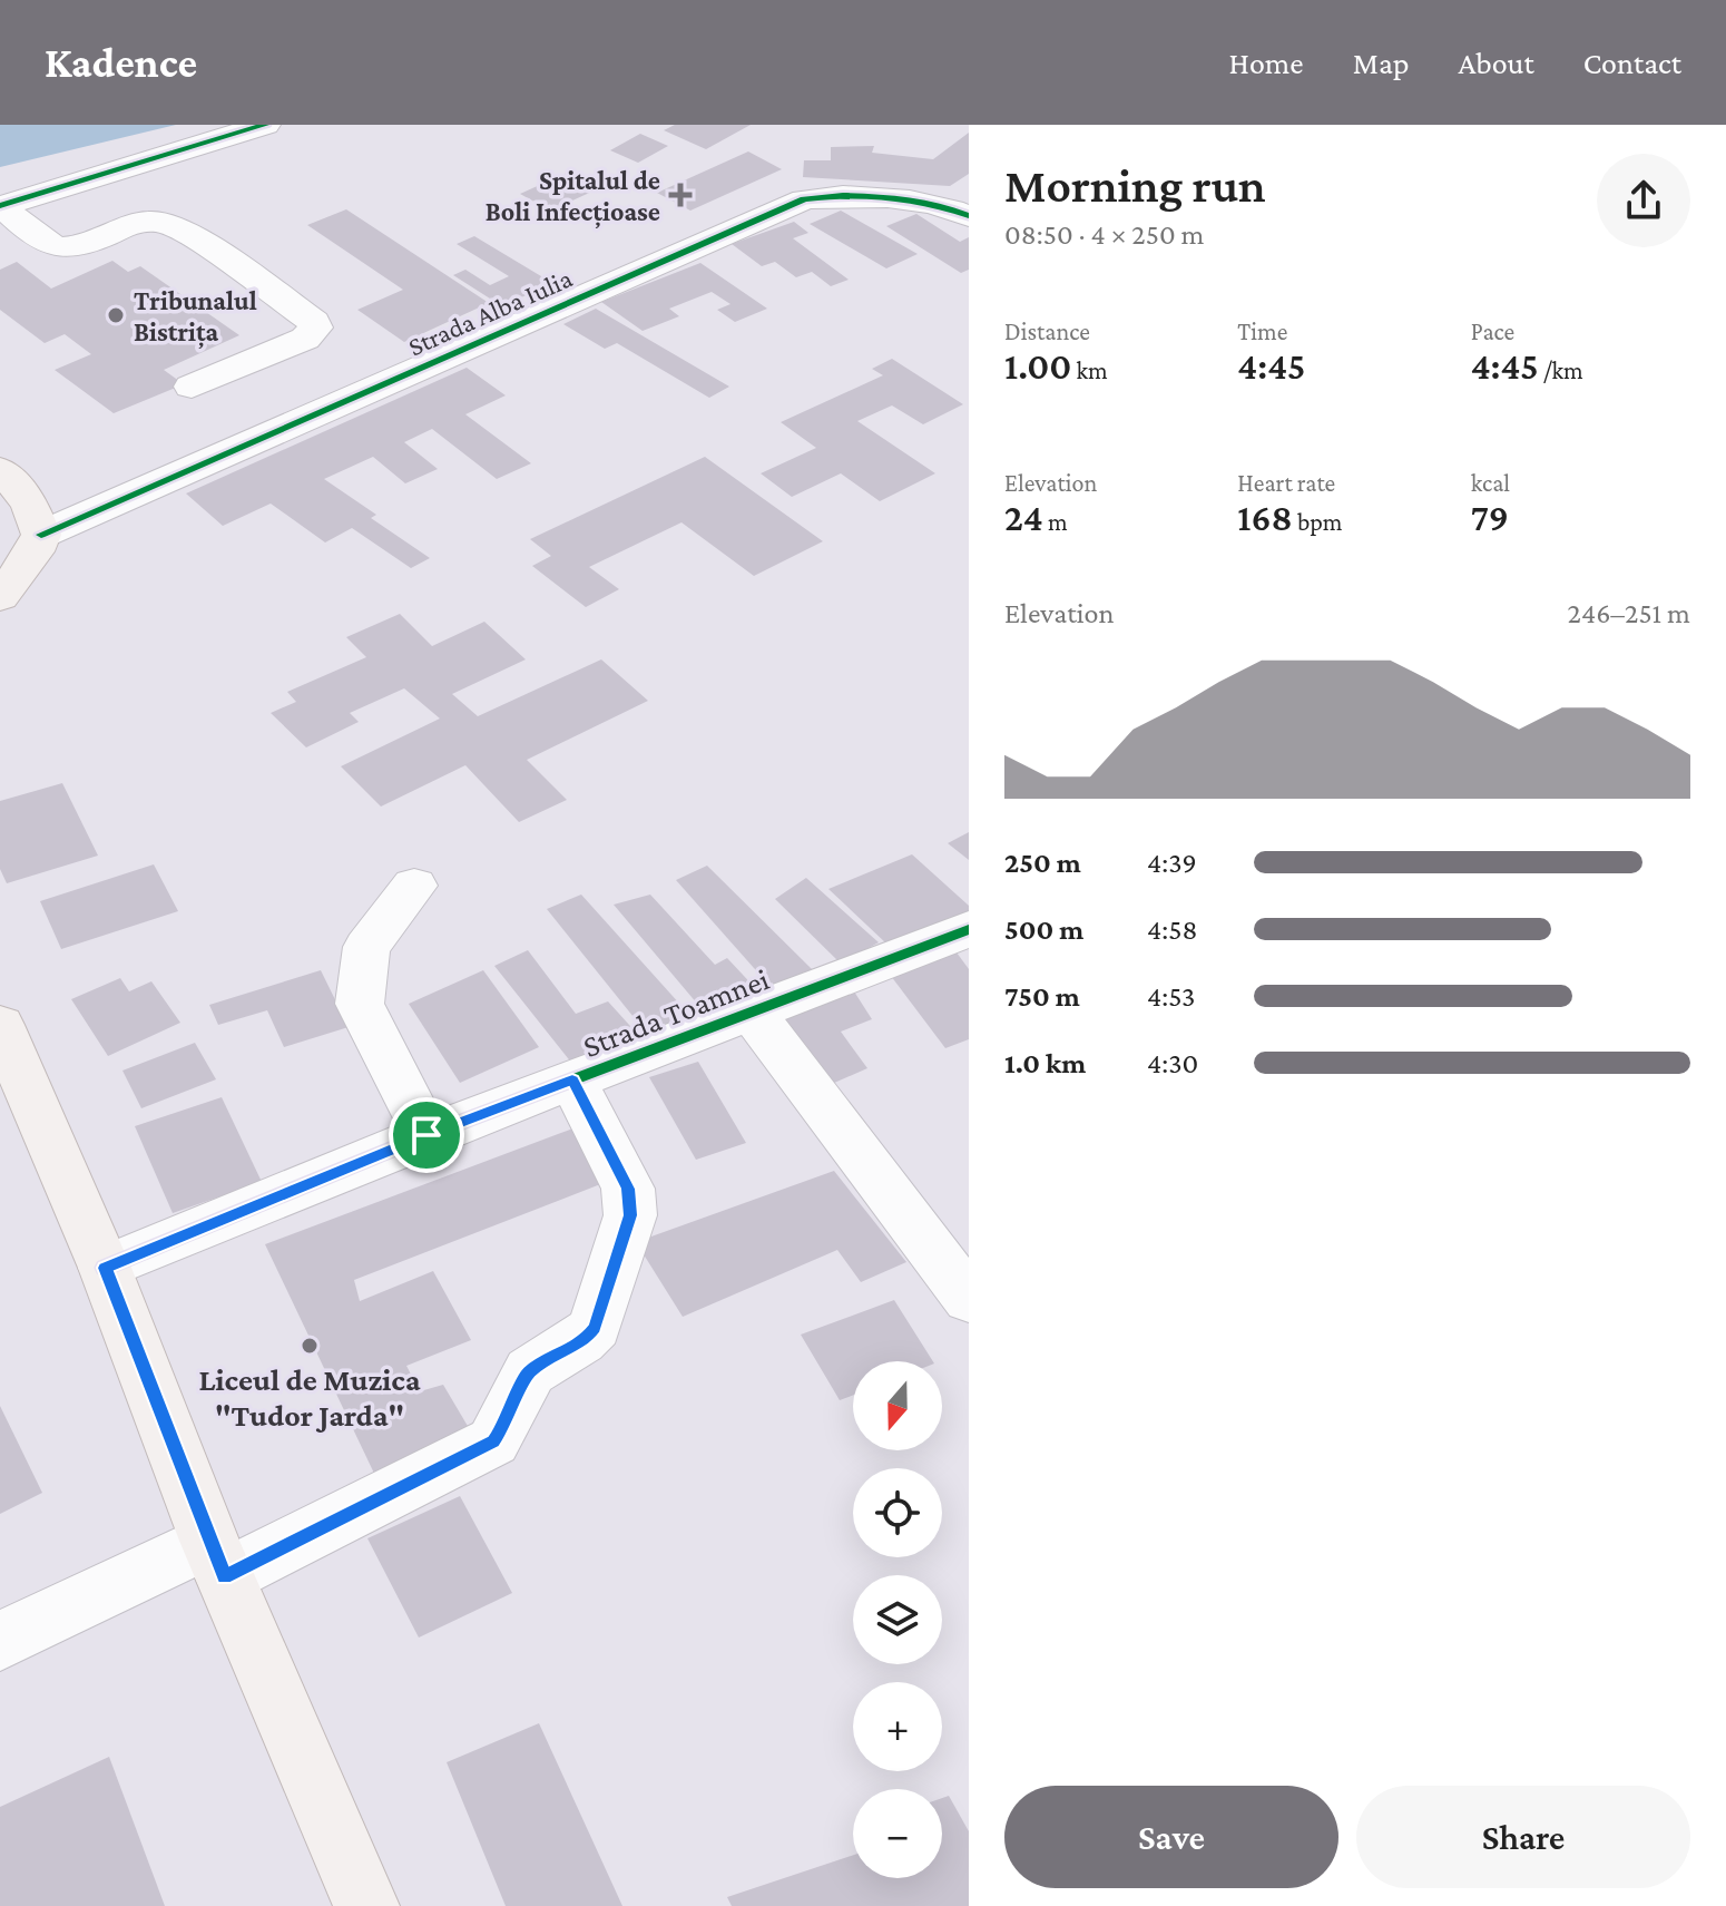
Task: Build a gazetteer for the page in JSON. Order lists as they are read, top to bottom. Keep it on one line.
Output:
{"streets":{"street":["Strada Alba Iulia","Strada Toamnei"]},"places":{"health":["Spitalul de Boli Infecțioase"],"other":["Tribunalul Bistrița","Liceul de Muzica \"Tudor Jarda\""]},"north":"bottom","page":{"header":"Kadence","nav":["Home","Map","About","Contact"],"heading":["Morning run","08:50 · 4 × 250 m"],"stats":[["Distance","1.00 km"],["Time","4:45"],["Pace","4:45 /km"],["Elevation","24 m"],["Heart rate","168 bpm"],["kcal","79"]],"chart":["Elevation","246–251 m"],"list":[{"name":"250 m","note":"4:39"},{"name":"500 m","note":"4:58"},{"name":"750 m","note":"4:53"},{"name":"1.0 km","note":"4:30"}],"map_buttons":["+","−"],"buttons":["Save","Share"]}}
